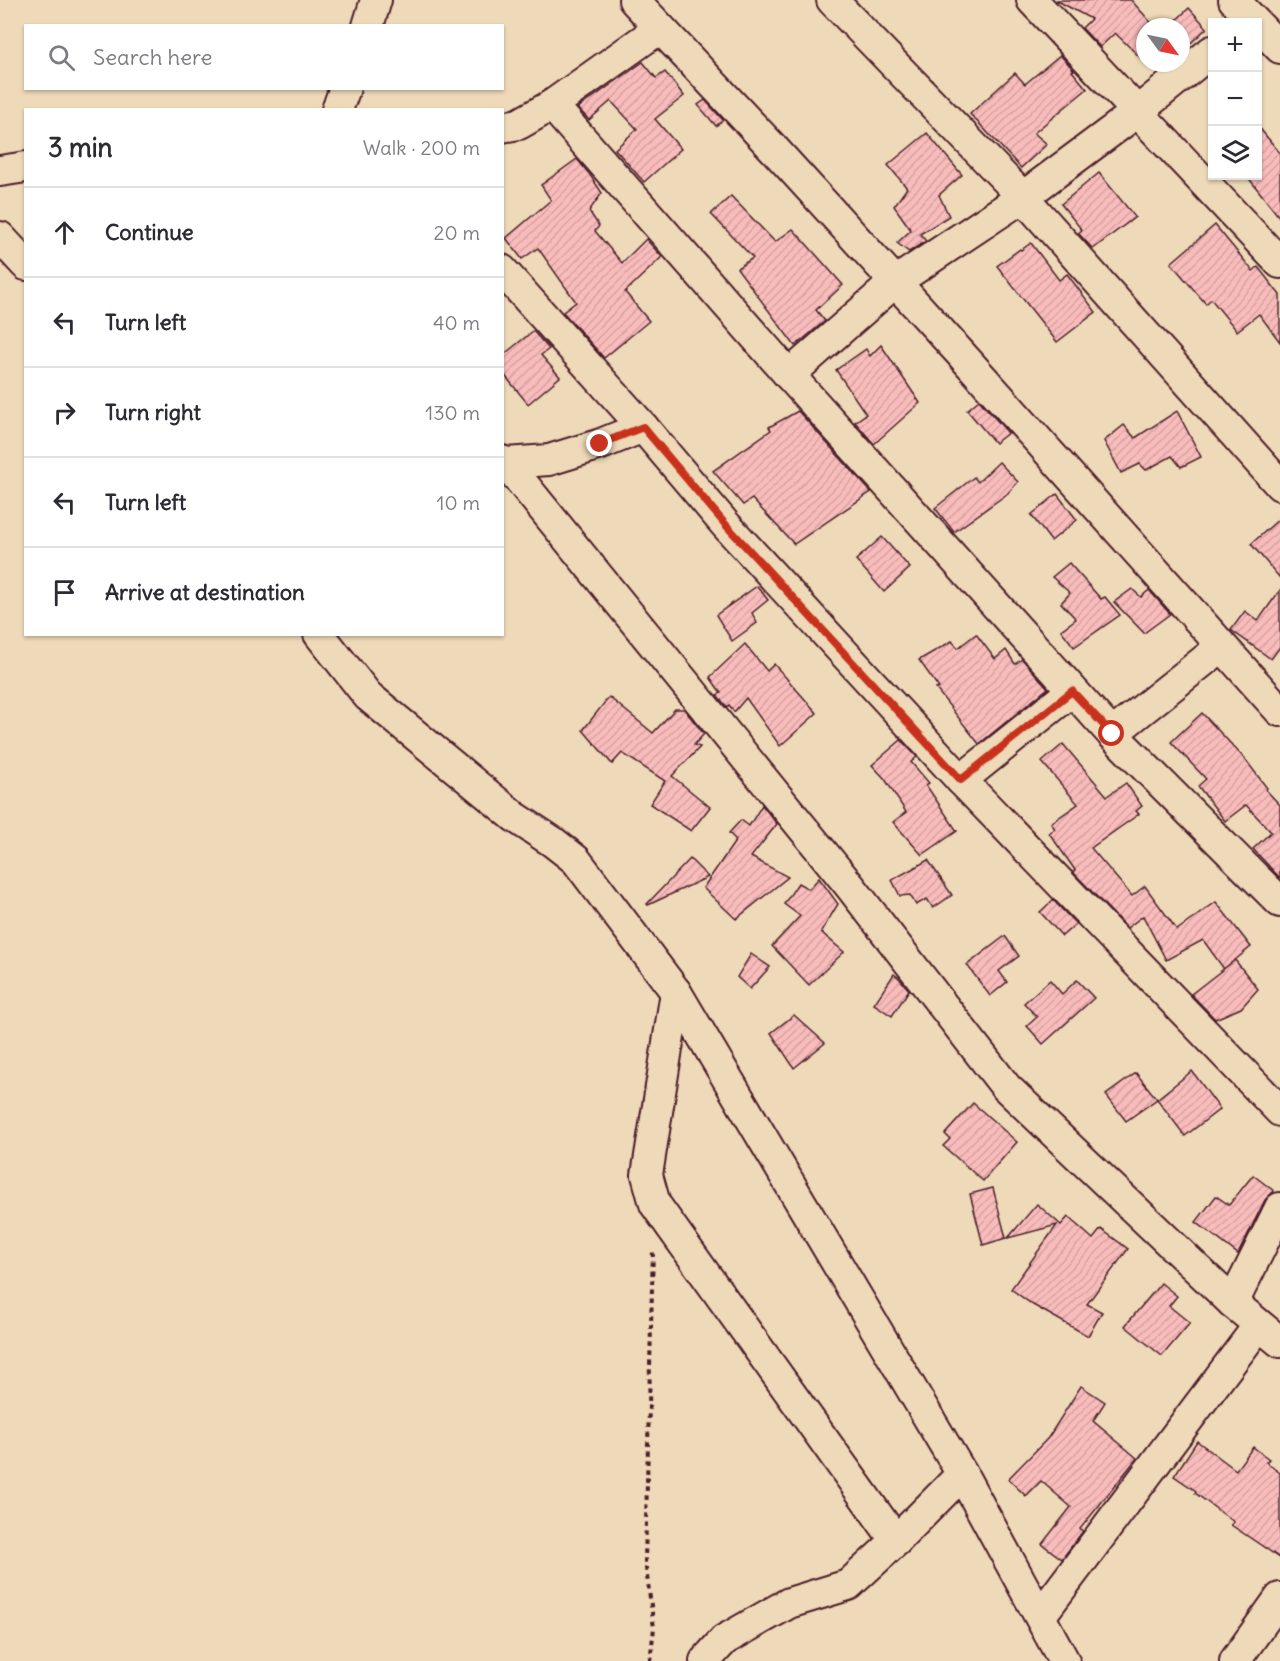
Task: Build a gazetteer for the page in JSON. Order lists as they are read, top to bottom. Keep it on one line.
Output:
{"north":"bottom right","page":{"map_buttons":["+","−"],"search":"Search here","heading":["3 min","Walk · 200 m"],"list":[["Continue","20 m"],["Turn left","40 m"],["Turn right","130 m"],["Turn left","10 m"],"Arrive at destination"]}}
